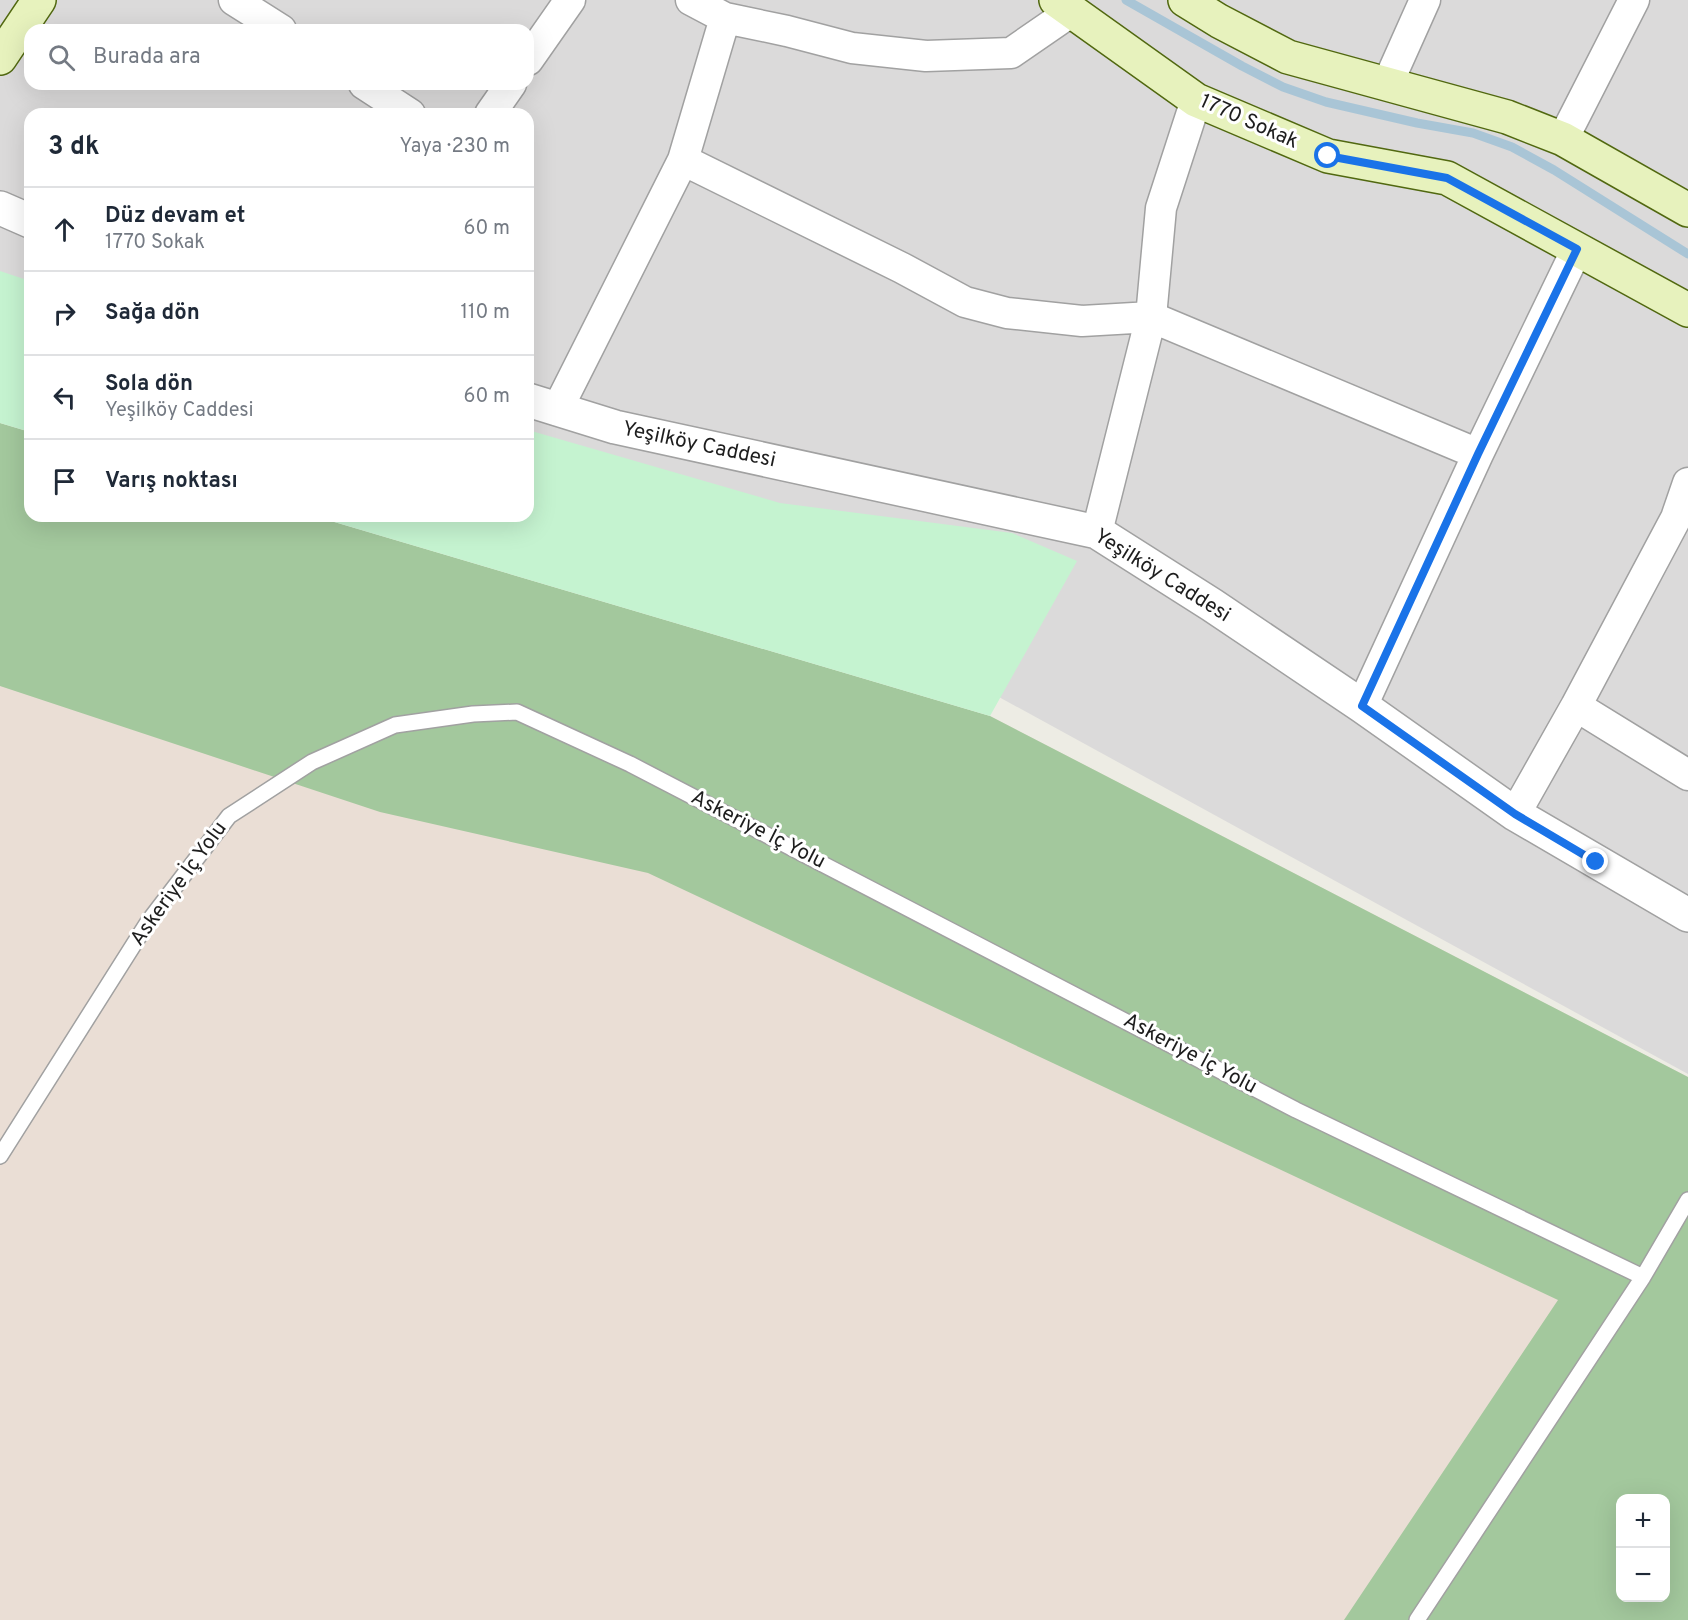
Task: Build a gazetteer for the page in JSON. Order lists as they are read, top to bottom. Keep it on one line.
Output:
{"streets":{"main road":["1770 Sokak"],"street":["Yeşilköy Caddesi"],"lane":["Askeriye İç Yolu"]},"page":{"search":"Burada ara","heading":["3 dk","Yaya · 230 m"],"list":[["Düz devam et","1770 Sokak","60 m"],["Sağa dön","110 m"],["Sola dön","Yeşilköy Caddesi","60 m"],"Varış noktası"],"map_buttons":["+","−"]}}
